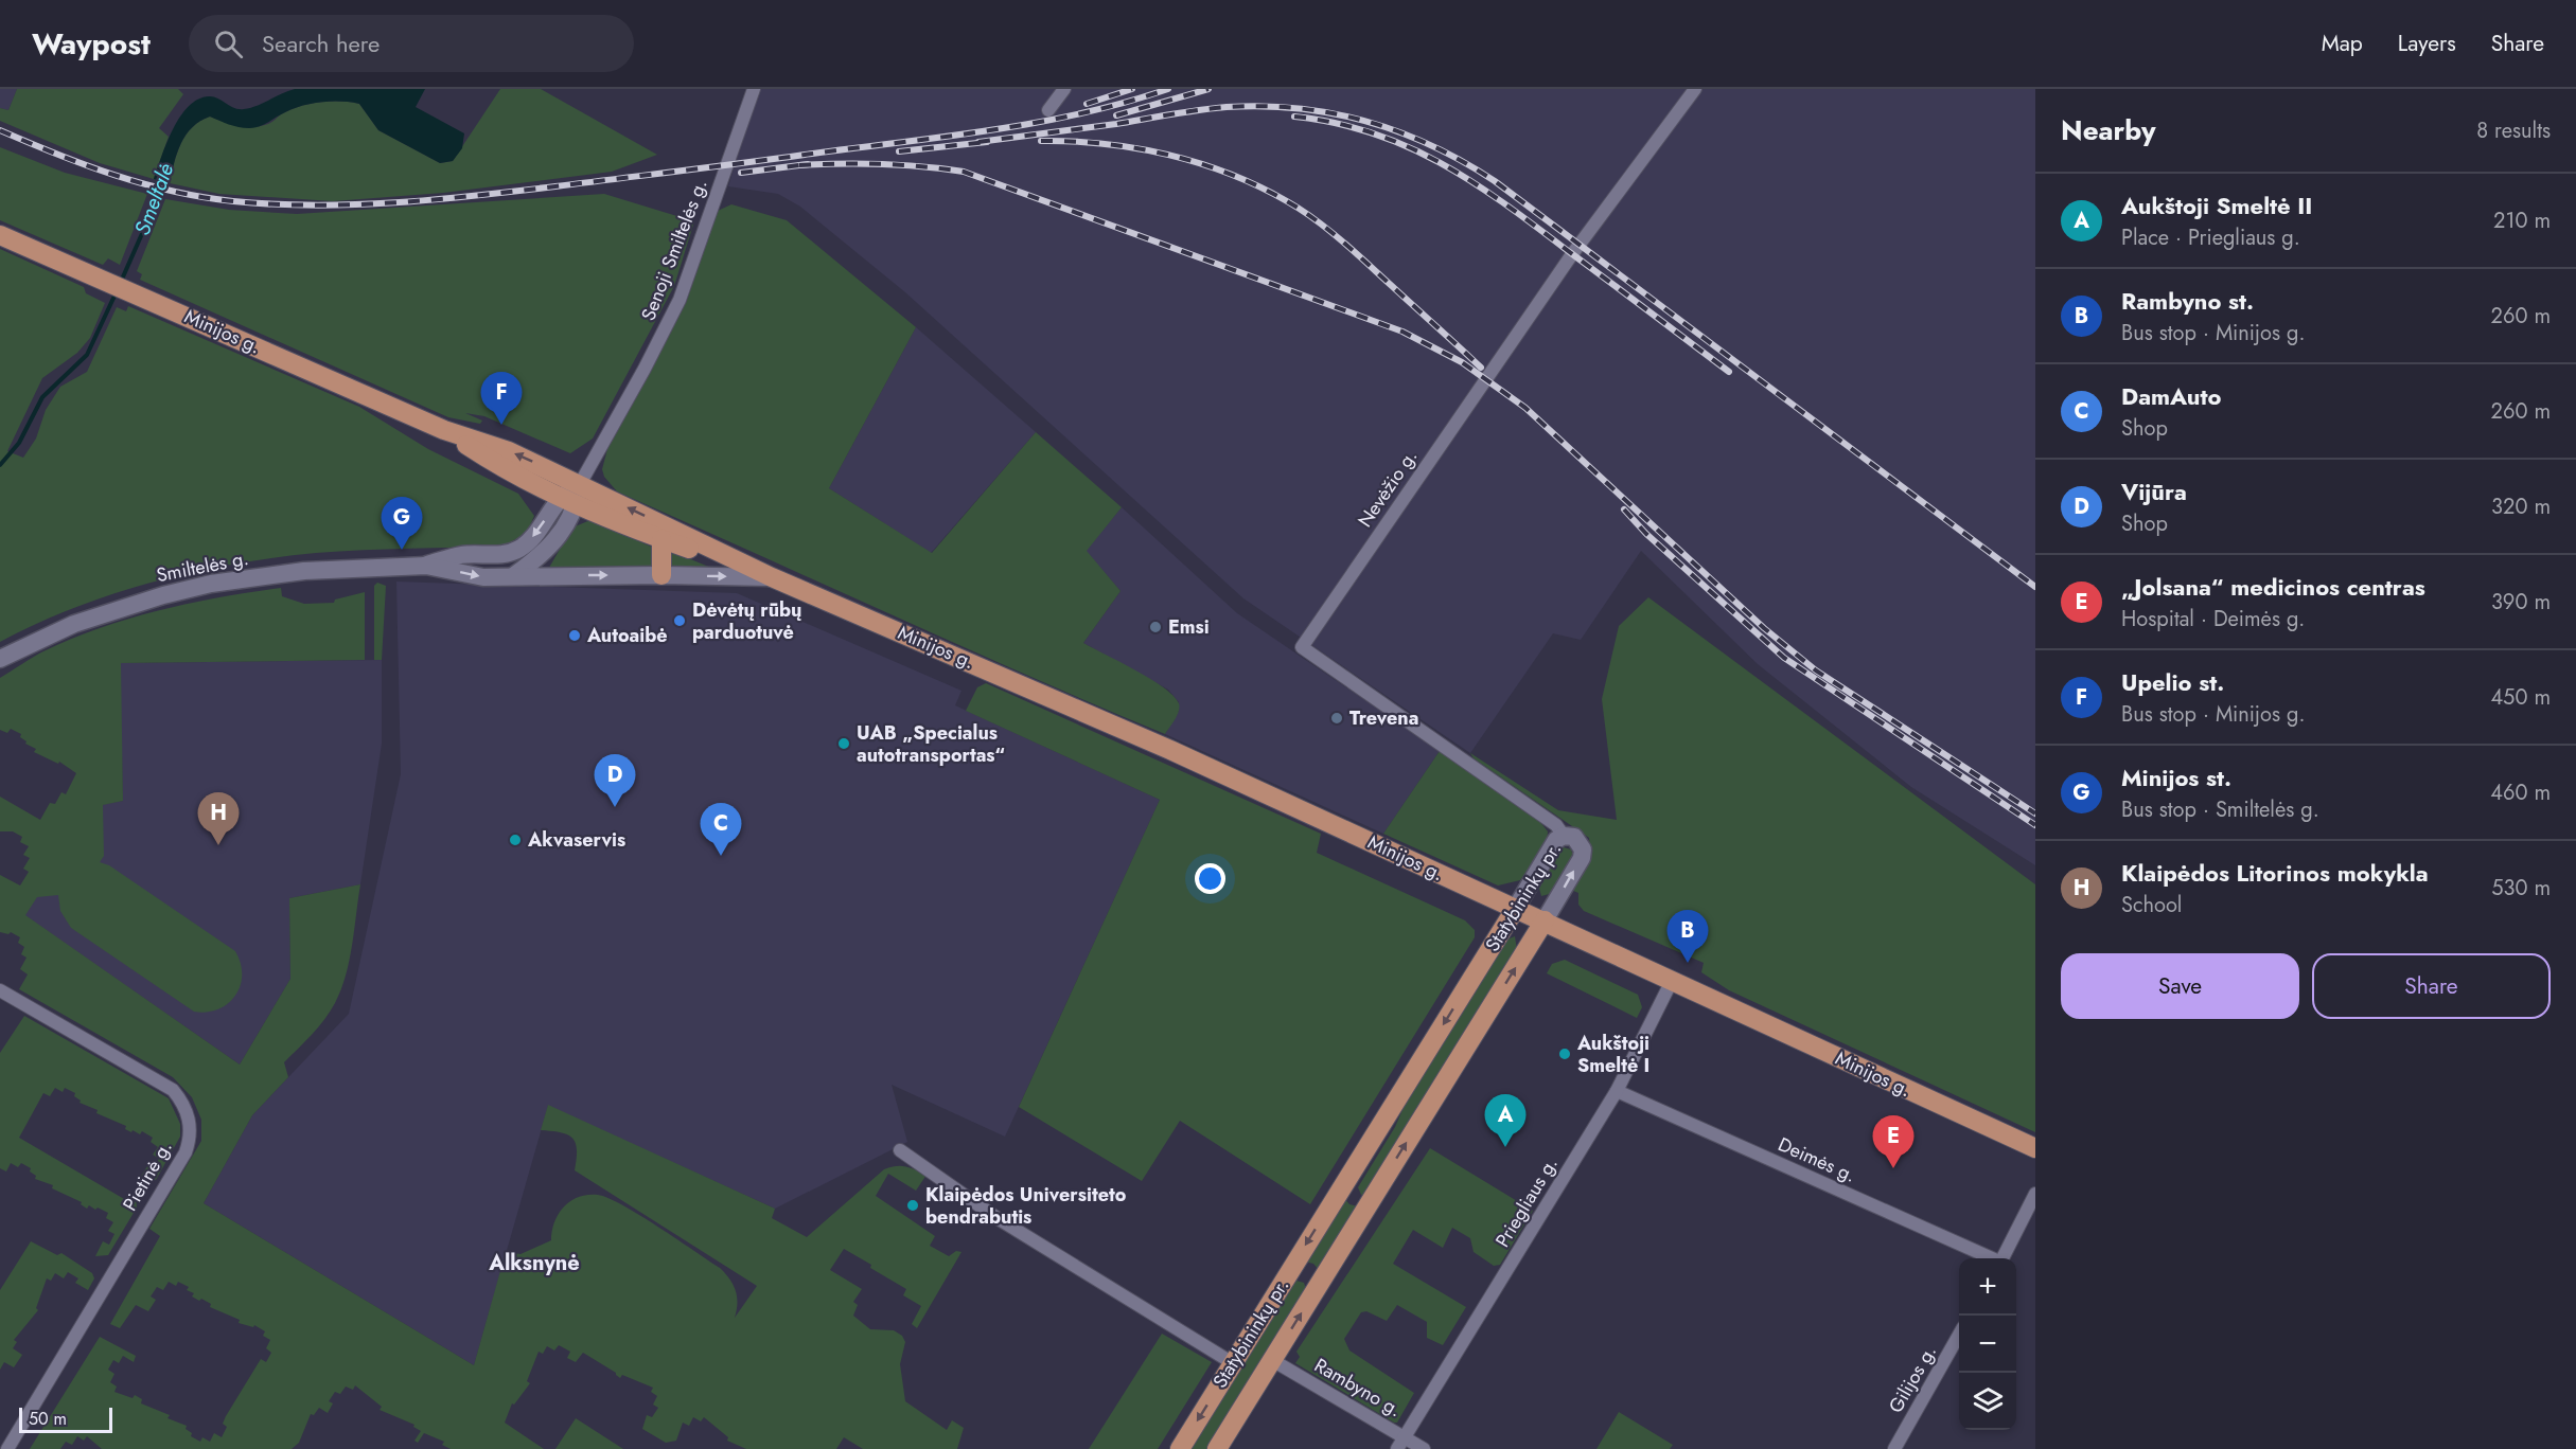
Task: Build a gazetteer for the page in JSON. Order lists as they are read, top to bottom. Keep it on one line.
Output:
{"streets":{"main road":["Minijos g.","Statybininkų pr."],"street":["Senoji Smiltelės g.","Nevėžio g.","Smiltelės g.","Deimės g.","Pietinė g.","Priegliaus g.","Gilijos g.","Rambyno g."]},"crossings":[["Senoji Smiltelės g.","Minijos g."],["Minijos g.","Statybininkų pr."],["Minijos g.","Priegliaus g."],["Nevėžio g.","Statybininkų pr."],["Statybininkų pr.","Rambyno g."],["Deimės g.","Priegliaus g."],["Priegliaus g.","Rambyno g."]],"districts":["Alksnynė"],"water":["Smeltalė"],"places":["Dėvėtų rūbų parduotuvė","Emsi","Autoaibė","Trevena","UAB „Specialus autotransportas“","Akvaservis","Aukštoji Smeltė I","Klaipėdos Universiteto bendrabutis"],"scale_bar":"50 m","page":{"header":"Waypost","search":"Search here","nav":["Map","Layers","Share"],"heading":["Nearby","8 results"],"list":[{"mark":"A","name":"Aukštoji Smeltė II","note":"Place · Priegliaus g.","value":"210 m"},{"mark":"B","name":"Rambyno st.","note":"Bus stop · Minijos g.","value":"260 m"},{"mark":"C","name":"DamAuto","note":"Shop","value":"260 m"},{"mark":"D","name":"Vijūra","note":"Shop","value":"320 m"},{"mark":"E","name":"„Jolsana“ medicinos centras","note":"Hospital · Deimės g.","value":"390 m"},{"mark":"F","name":"Upelio st.","note":"Bus stop · Minijos g.","value":"450 m"},{"mark":"G","name":"Minijos st.","note":"Bus stop · Smiltelės g.","value":"460 m"},{"mark":"H","name":"Klaipėdos Litorinos mokykla","note":"School","value":"530 m"}],"pins":["F","G","D","H","C","B","A","E"],"buttons":["Save","Share"],"map_buttons":["+","−"],"scale":"50 m"}}
